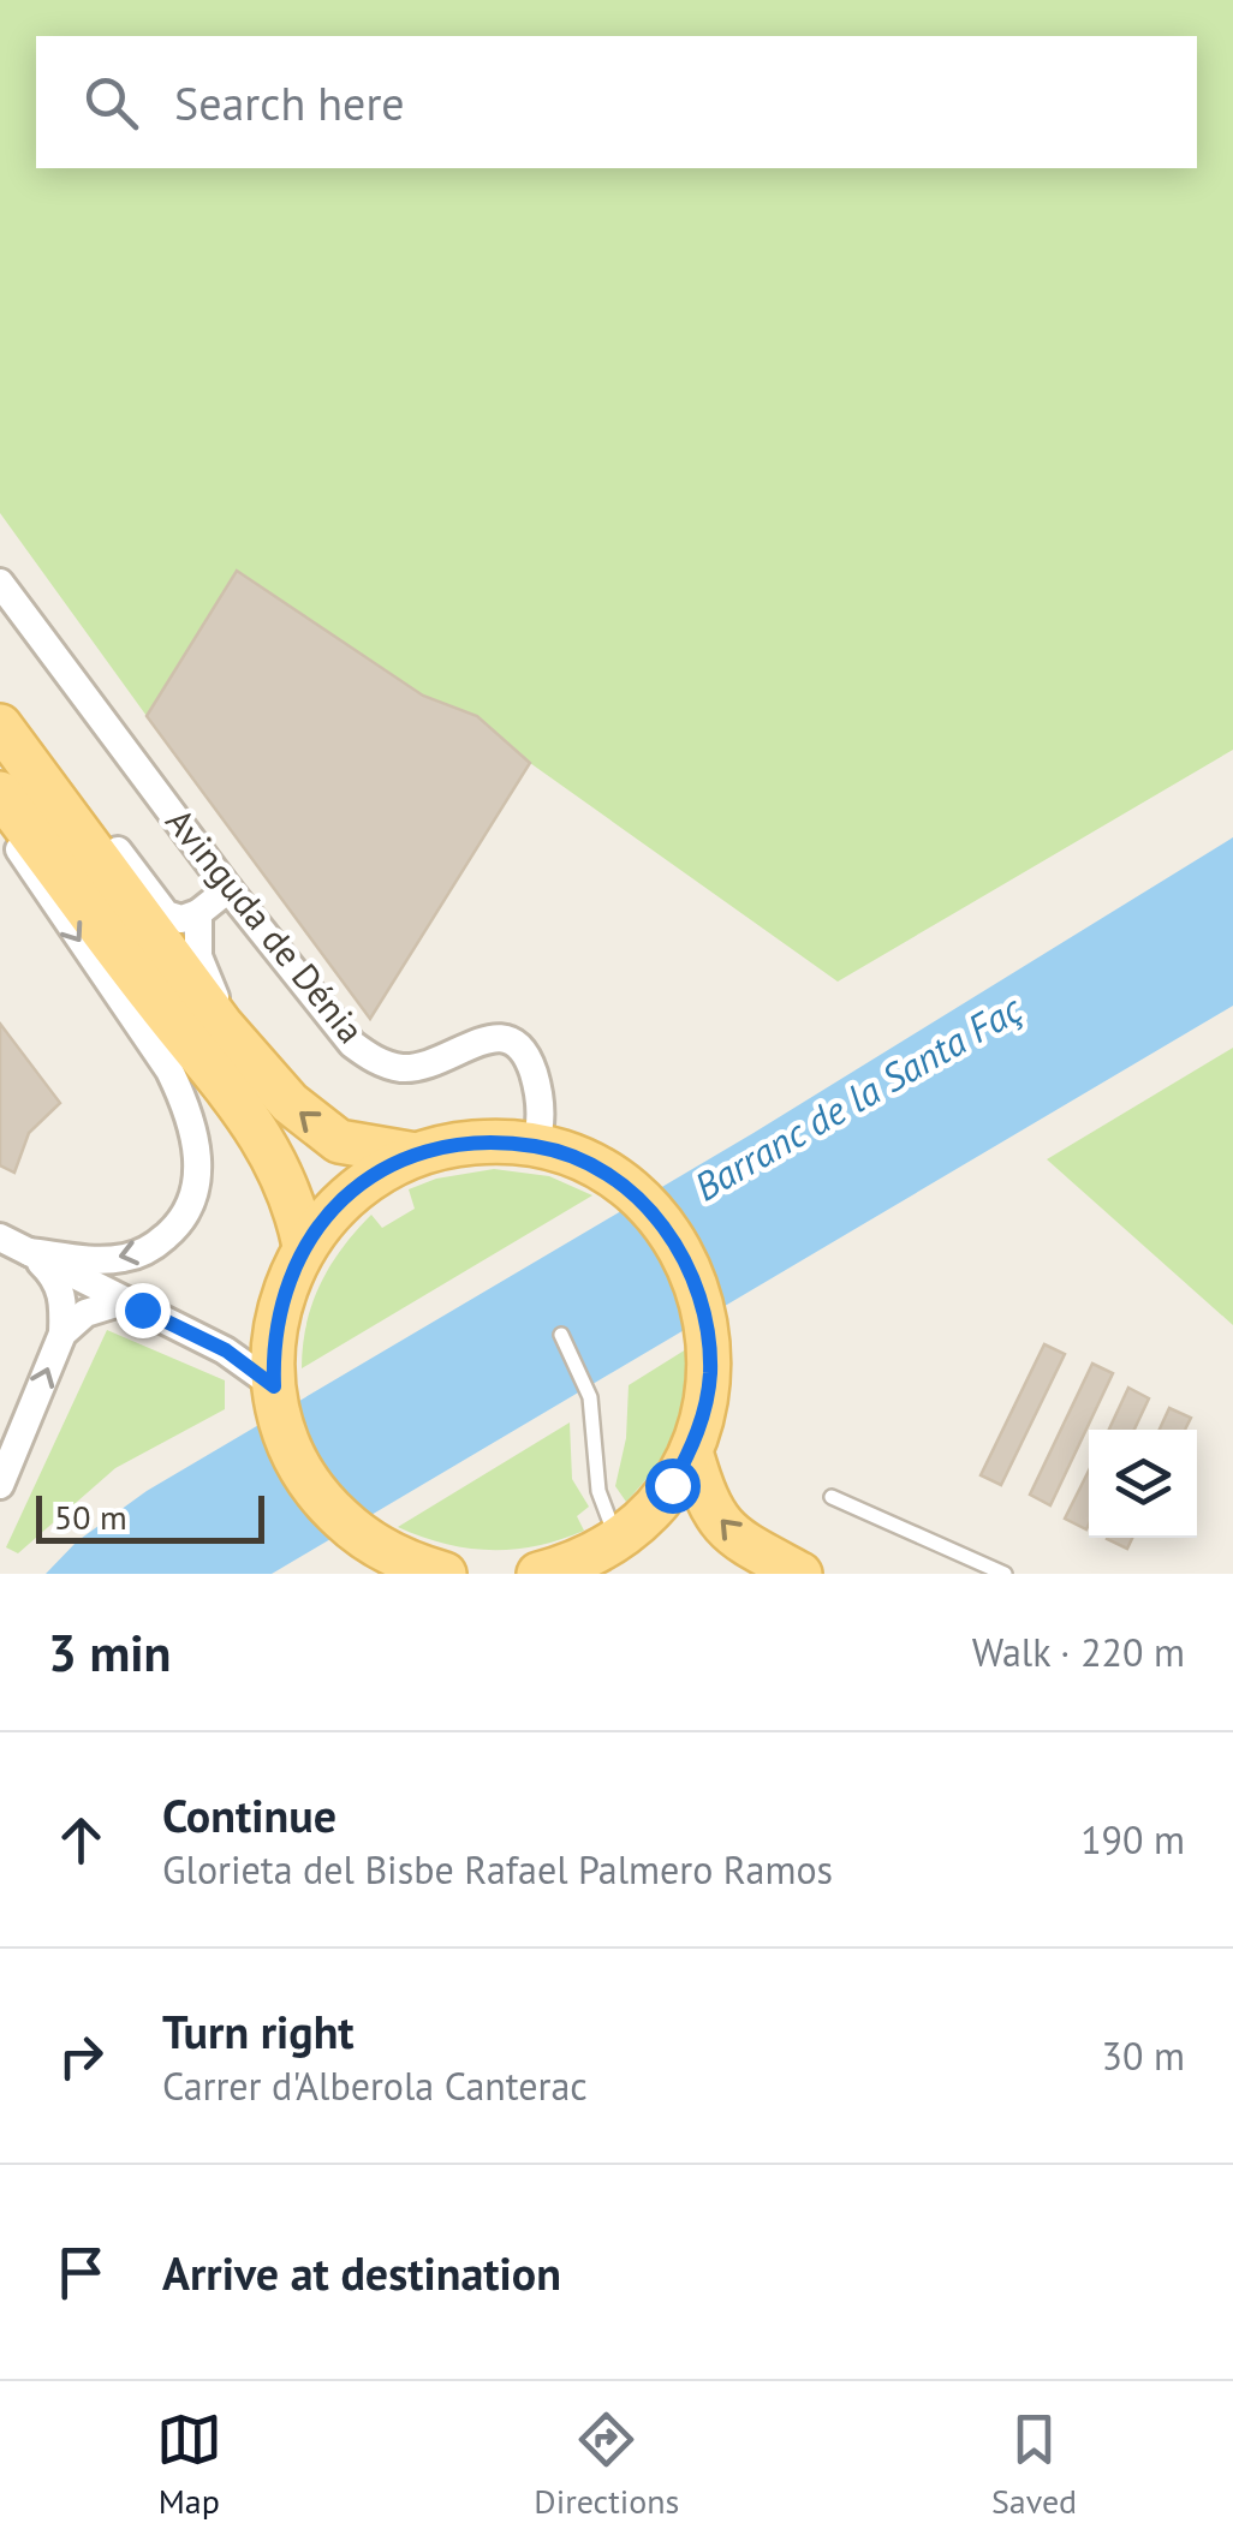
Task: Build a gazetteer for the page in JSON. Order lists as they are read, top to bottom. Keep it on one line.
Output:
{"streets":{"street":["Avinguda de Dénia"]},"water":["Barranc de la Santa Faç"],"scale_bar":"50 m","page":{"search":"Search here","scale":"50 m","heading":["3 min","Walk · 220 m"],"list":[["Continue","Glorieta del Bisbe Rafael Palmero Ramos","190 m"],["Turn right","Carrer d'Alberola Canterac","30 m"],"Arrive at destination"],"nav":["Map","Directions","Saved"]}}
